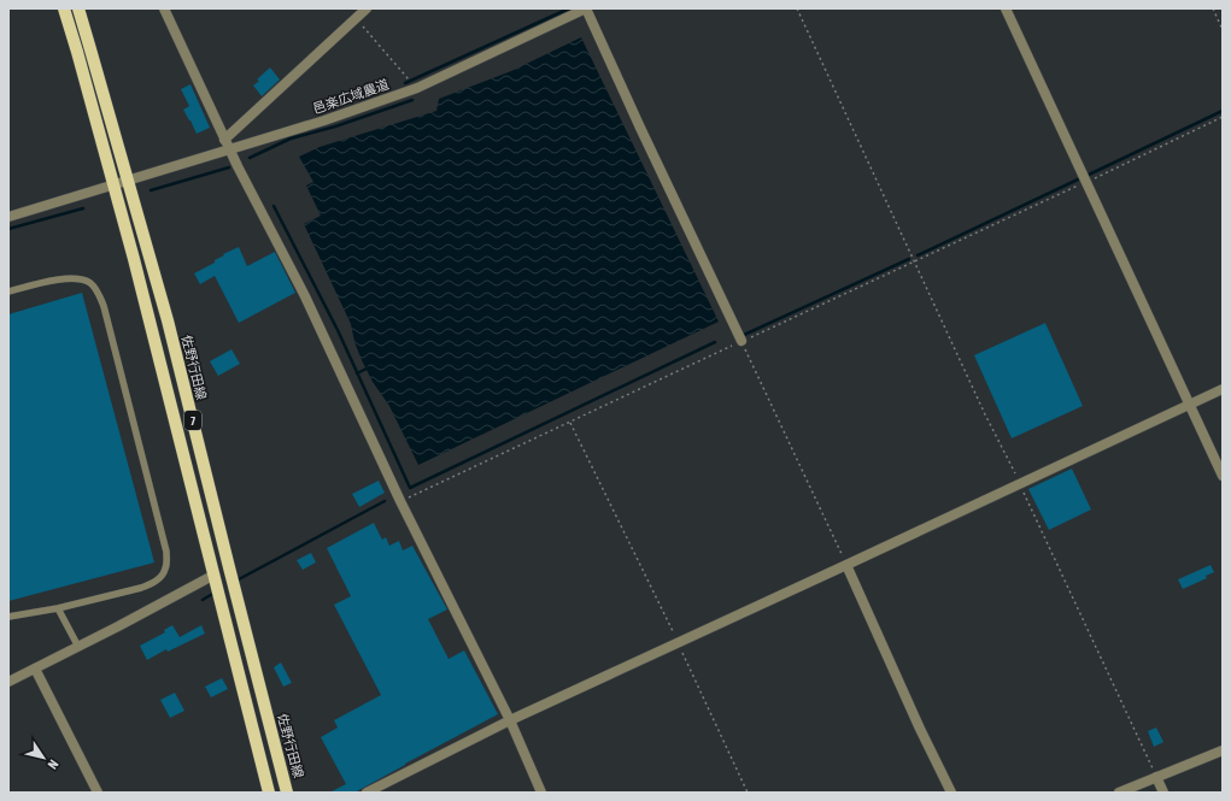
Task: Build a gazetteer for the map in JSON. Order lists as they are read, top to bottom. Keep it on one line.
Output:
{"streets":{"main road":["佐野行田線","7"],"street":["邑楽広域農道"]},"crossings":[["邑楽広域農道","佐野行田線"],["邑楽広域農道","7"]],"north":"bottom right"}
